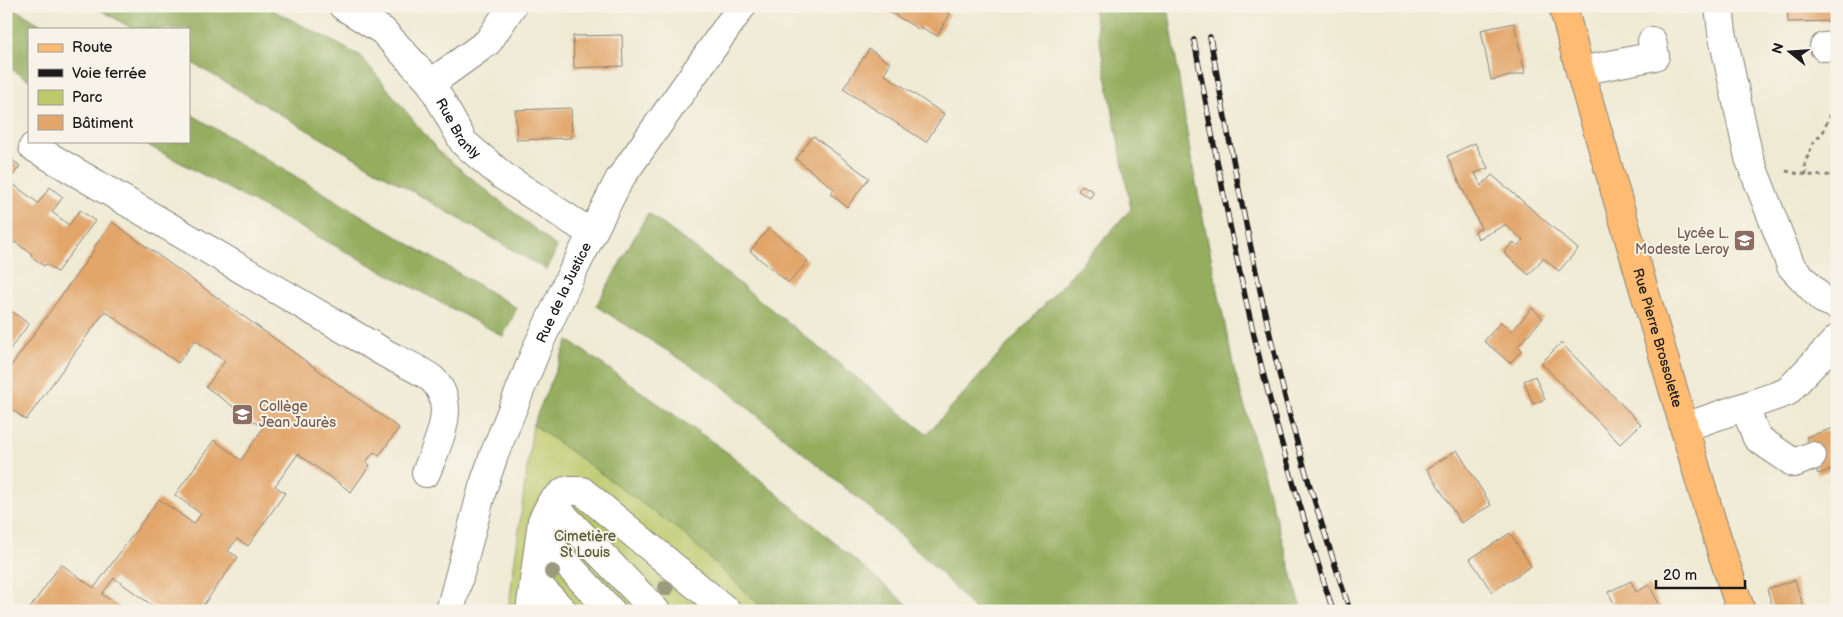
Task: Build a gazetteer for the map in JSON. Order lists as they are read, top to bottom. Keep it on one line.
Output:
{"streets":{"main road":["Rue Pierre Brossolette"],"street":["Rue Branly","Rue de la Justice"]},"crossings":[["Rue Branly","Rue de la Justice"]],"parks":["Cimetière St Louis"],"places":{"school or university":["Lycée L. Modeste Leroy","Collège Jean Jaurès"]},"legend":["Route","Voie ferrée","Parc","Bâtiment"],"scale_bar":"20 m","north":"left"}
